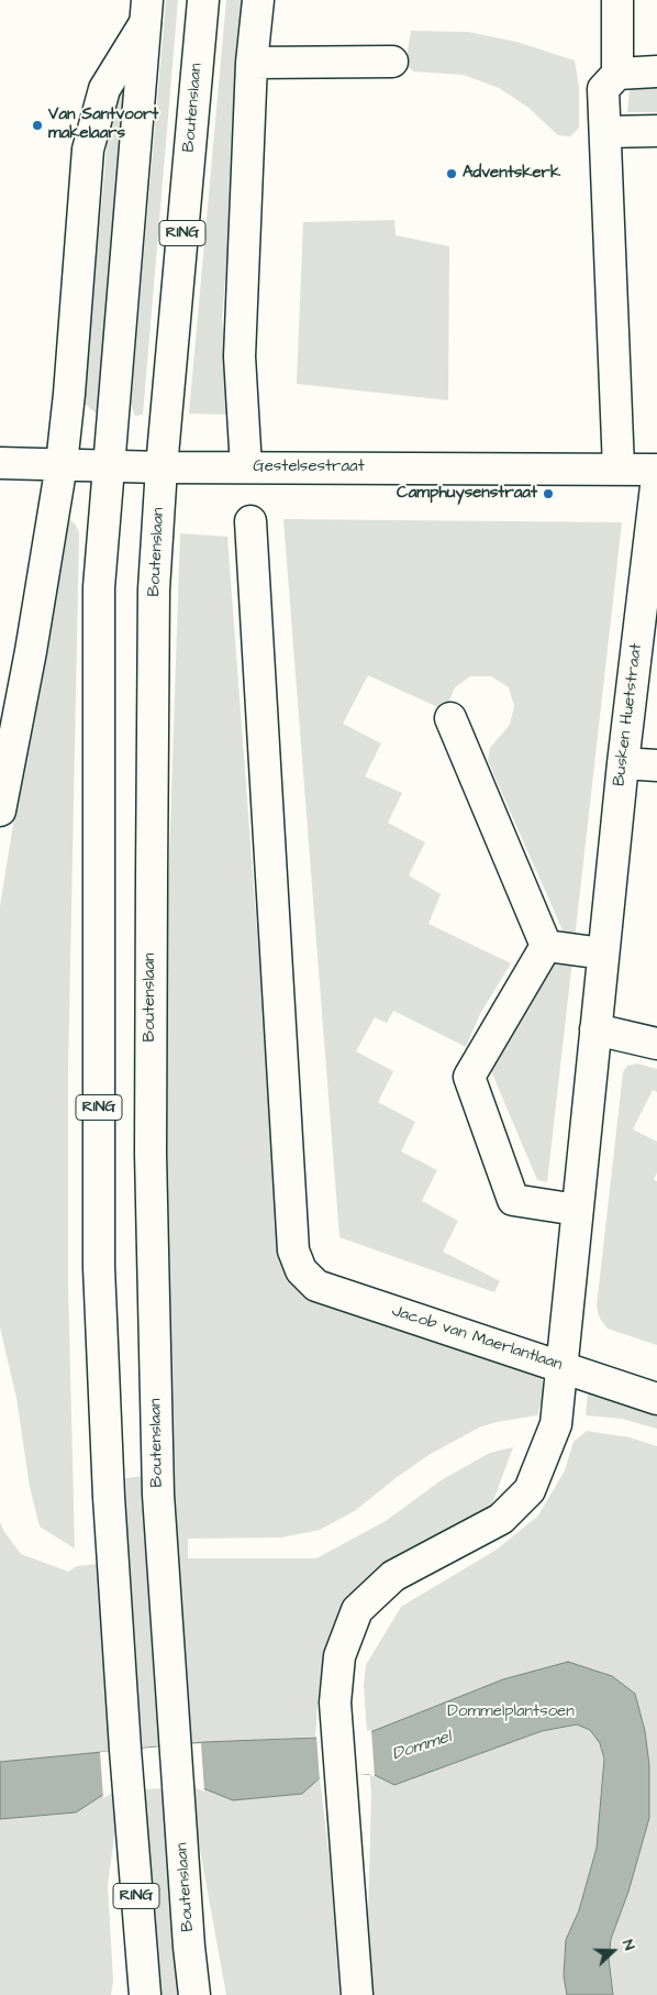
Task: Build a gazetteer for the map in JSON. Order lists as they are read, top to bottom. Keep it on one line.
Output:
{"streets":{"street":["Boutenslaan","RING","Gestelsestraat","Busken Huetstraat","Jacob van Maerlantlaan"]},"crossings":[["Boutenslaan","Gestelsestraat"],["RING","Gestelsestraat"],["Busken Huetstraat","Jacob van Maerlantlaan"]],"water":["Dommel"],"parks":["Dommelplantsoen"],"places":["Van Santvoort makelaars","Adventskerk","Camphuysenstraat"],"north":"right"}
